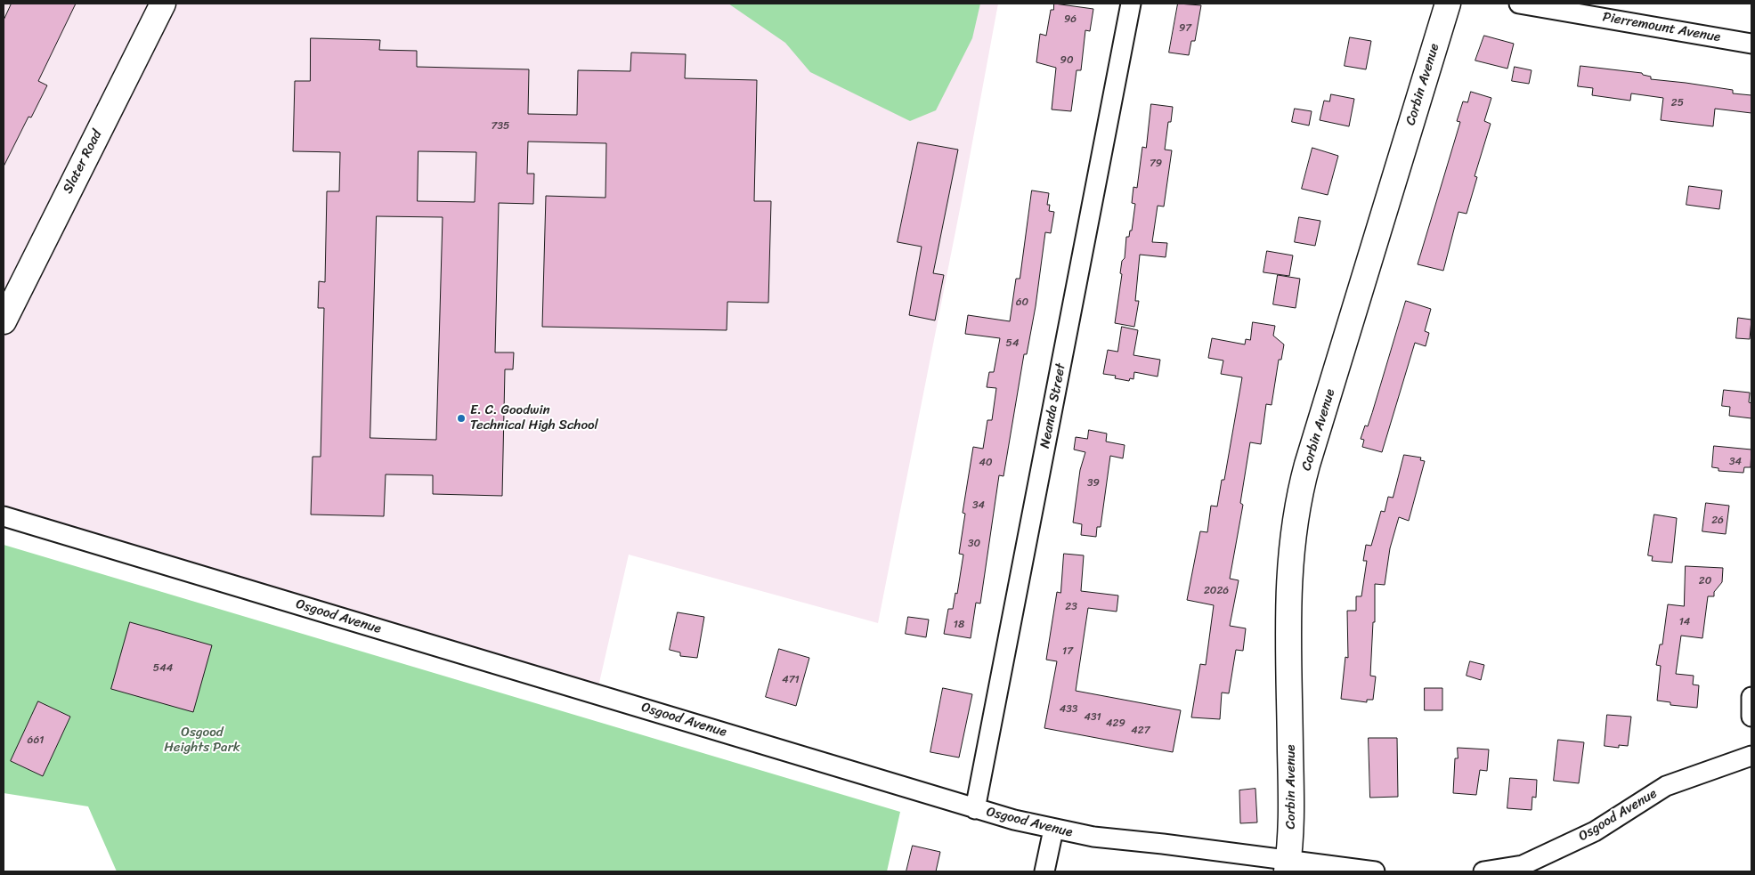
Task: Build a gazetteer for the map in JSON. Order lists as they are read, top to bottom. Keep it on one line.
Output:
{"streets":{"main road":["Corbin Avenue","Slater Road"],"street":["Pierremount Avenue","Neanda Street","Osgood Avenue"]},"crossings":[["Corbin Avenue","Osgood Avenue"],["Neanda Street","Osgood Avenue"]],"parks":["Osgood Heights Park"],"places":["E. C. Goodwin Technical High School"],"house_numbers":["96","97","90","25","735","79","60","54","34","40","39","34","26","30","20","2026","23","14","18","17","544","471","433","431","429","427","661"]}
